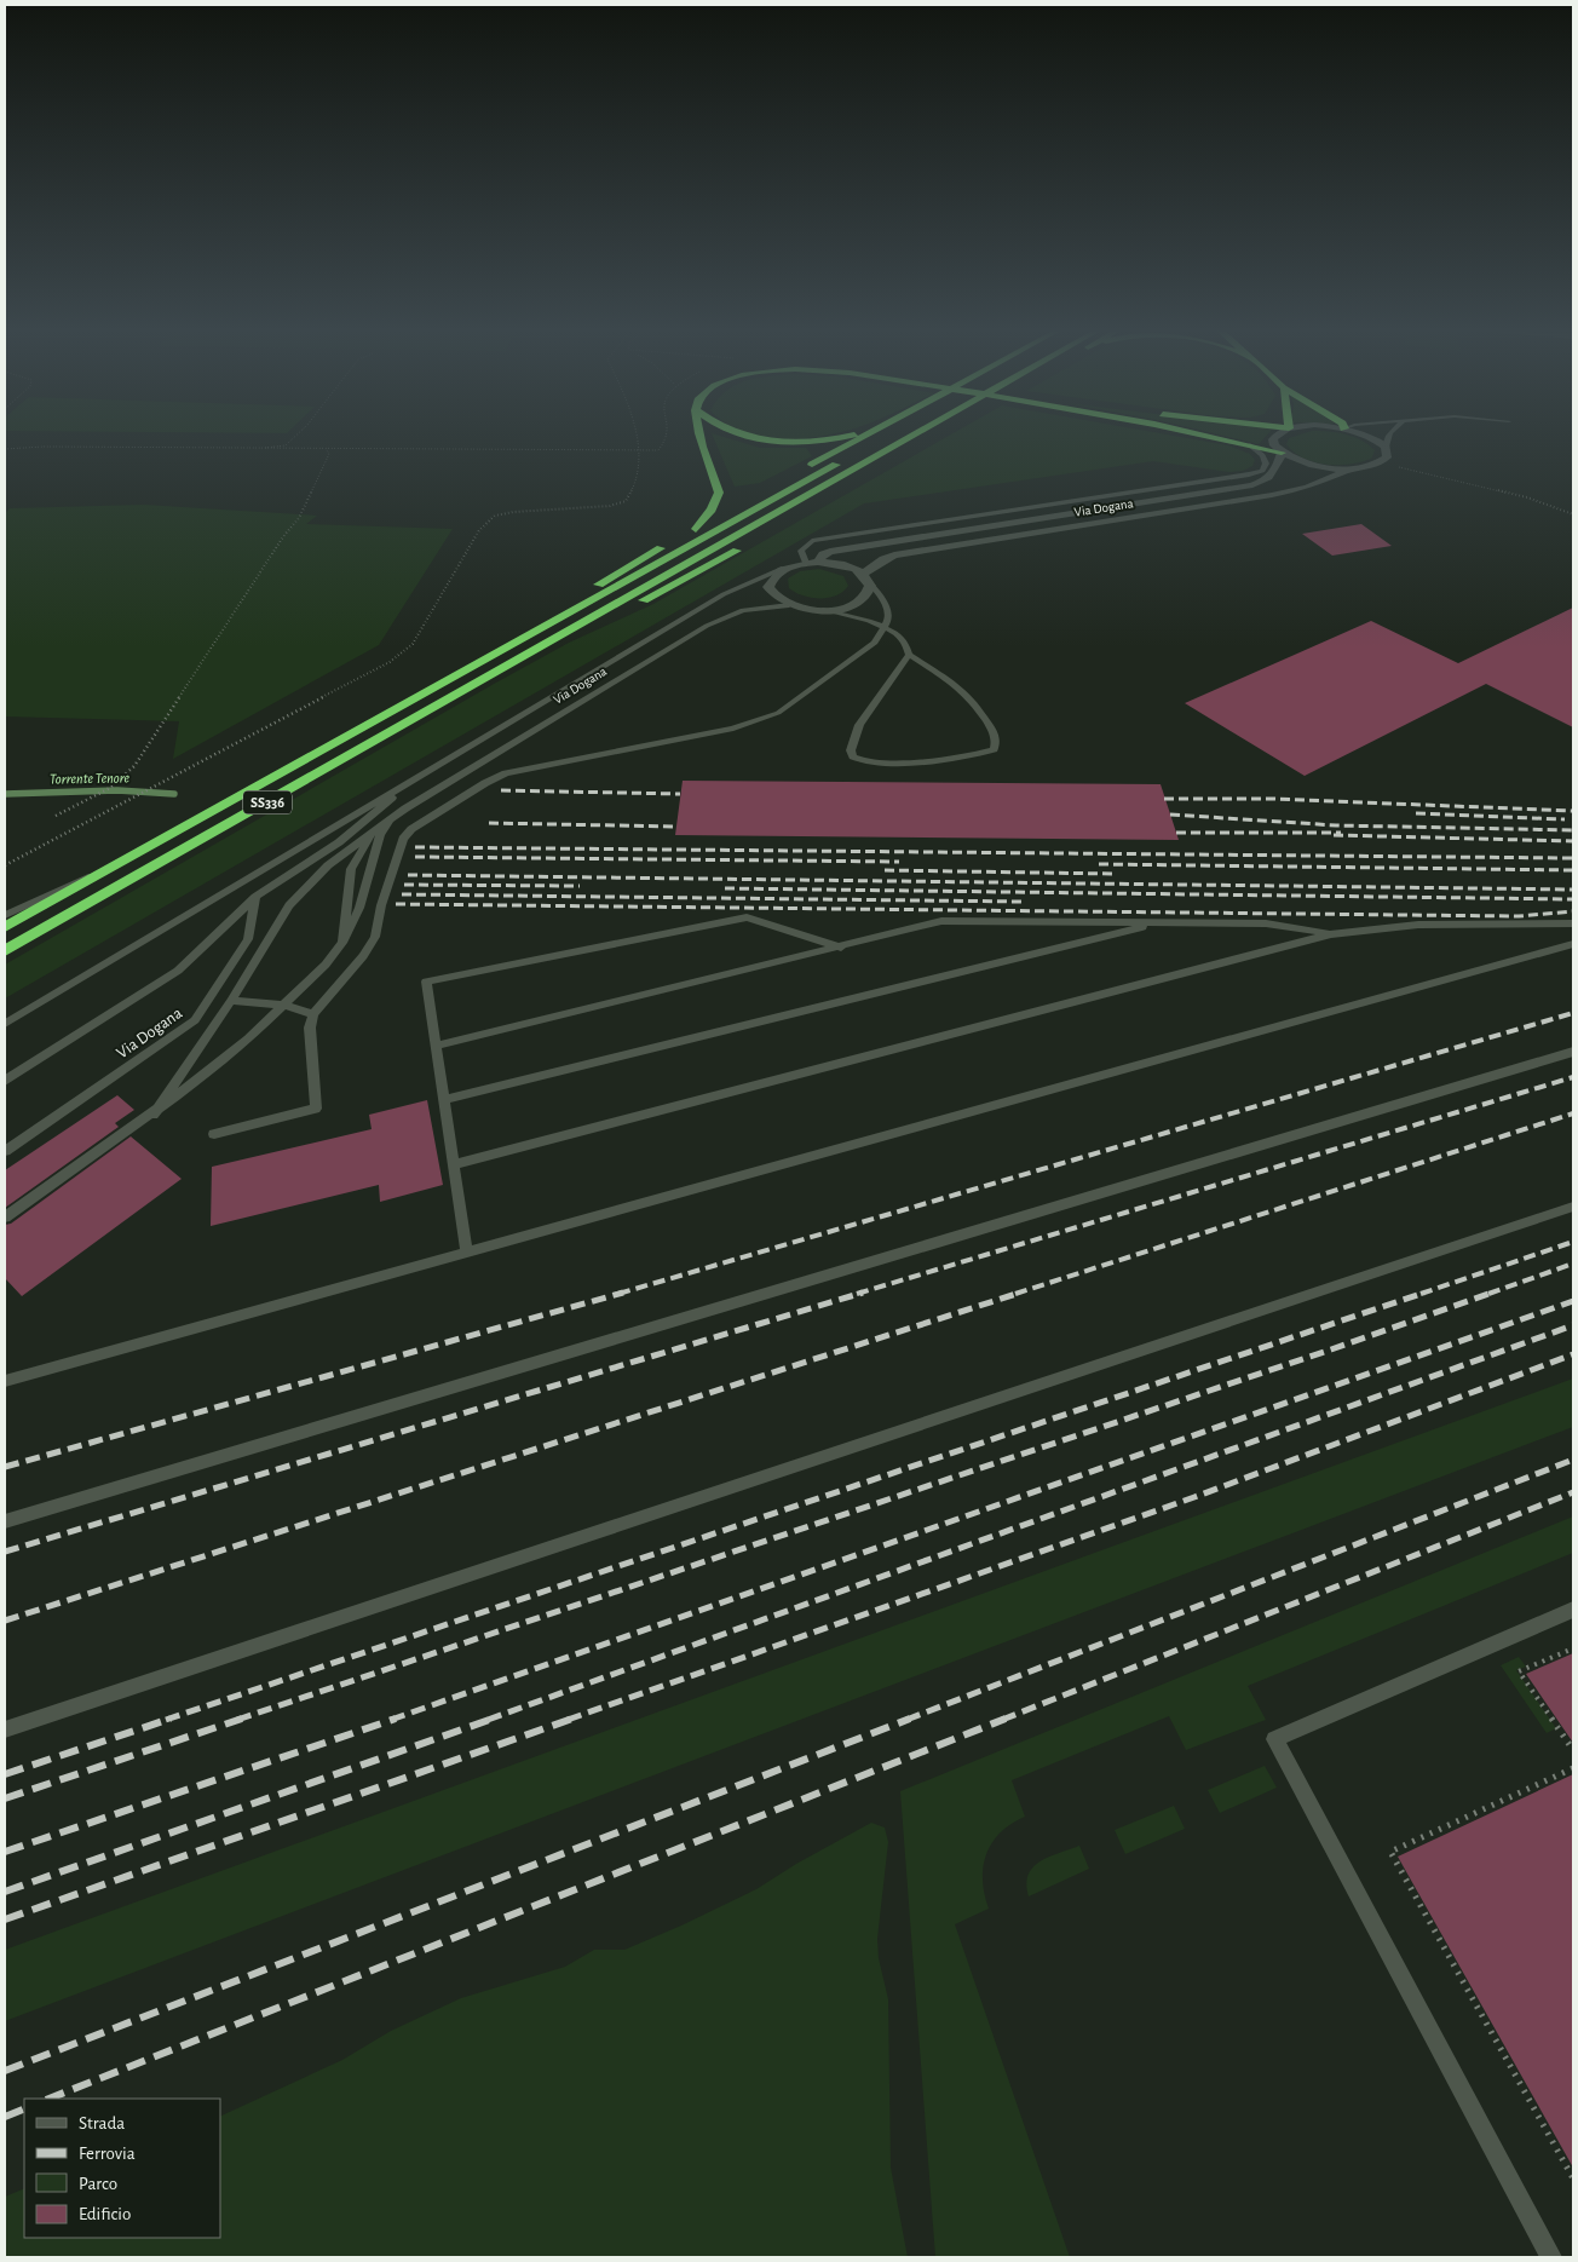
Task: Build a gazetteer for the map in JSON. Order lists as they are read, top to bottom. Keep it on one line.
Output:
{"streets":{"highway":["SS336"],"street":["Via Dogana"]},"water":["Torrente Tenore"],"legend":["Strada","Ferrovia","Parco","Edificio"]}
